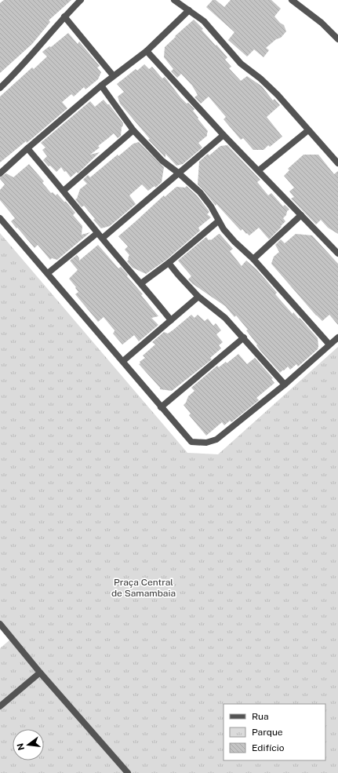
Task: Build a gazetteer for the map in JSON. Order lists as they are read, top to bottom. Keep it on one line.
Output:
{"parks":["Praça Central de Samambaia"],"legend":["Rua","Parque","Edifício"],"north":"left"}
